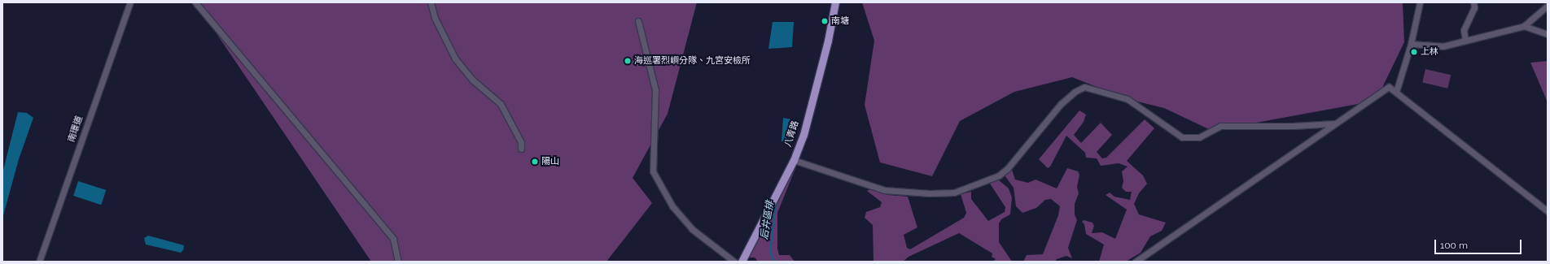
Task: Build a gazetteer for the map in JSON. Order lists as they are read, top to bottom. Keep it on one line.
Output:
{"streets":{"main road":["八青路"],"street":["南環道"]},"water":["后井區排"],"places":["南塘","上林","海巡署烈嶼分隊、九宮安檢所","陽山"],"scale_bar":"100 m"}
